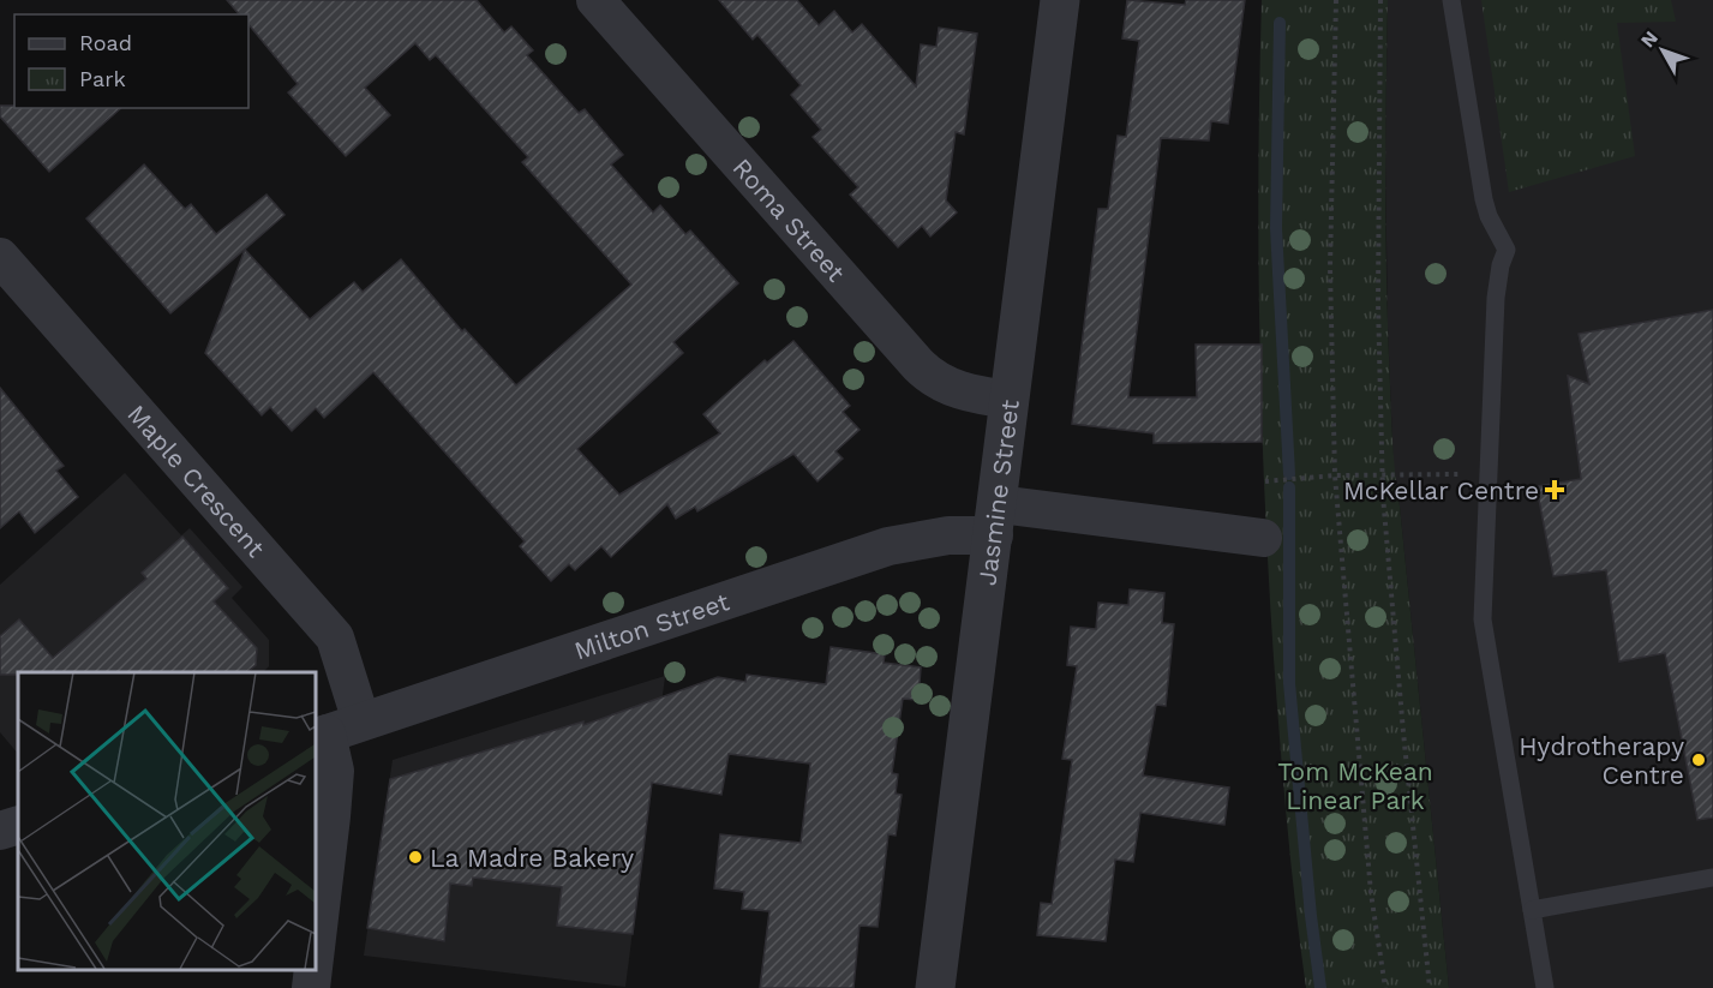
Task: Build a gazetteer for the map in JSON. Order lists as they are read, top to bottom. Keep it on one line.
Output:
{"streets":{"street":["Roma Street","Maple Crescent","Jasmine Street","Milton Street"]},"crossings":[["Roma Street","Jasmine Street"],["Maple Crescent","Milton Street"],["Jasmine Street","Milton Street"]],"parks":["Tom McKean Linear Park"],"places":{"health":["McKellar Centre"],"other":["Hydrotherapy Centre","La Madre Bakery"]},"legend":["Road","Park"],"north":"top left"}
